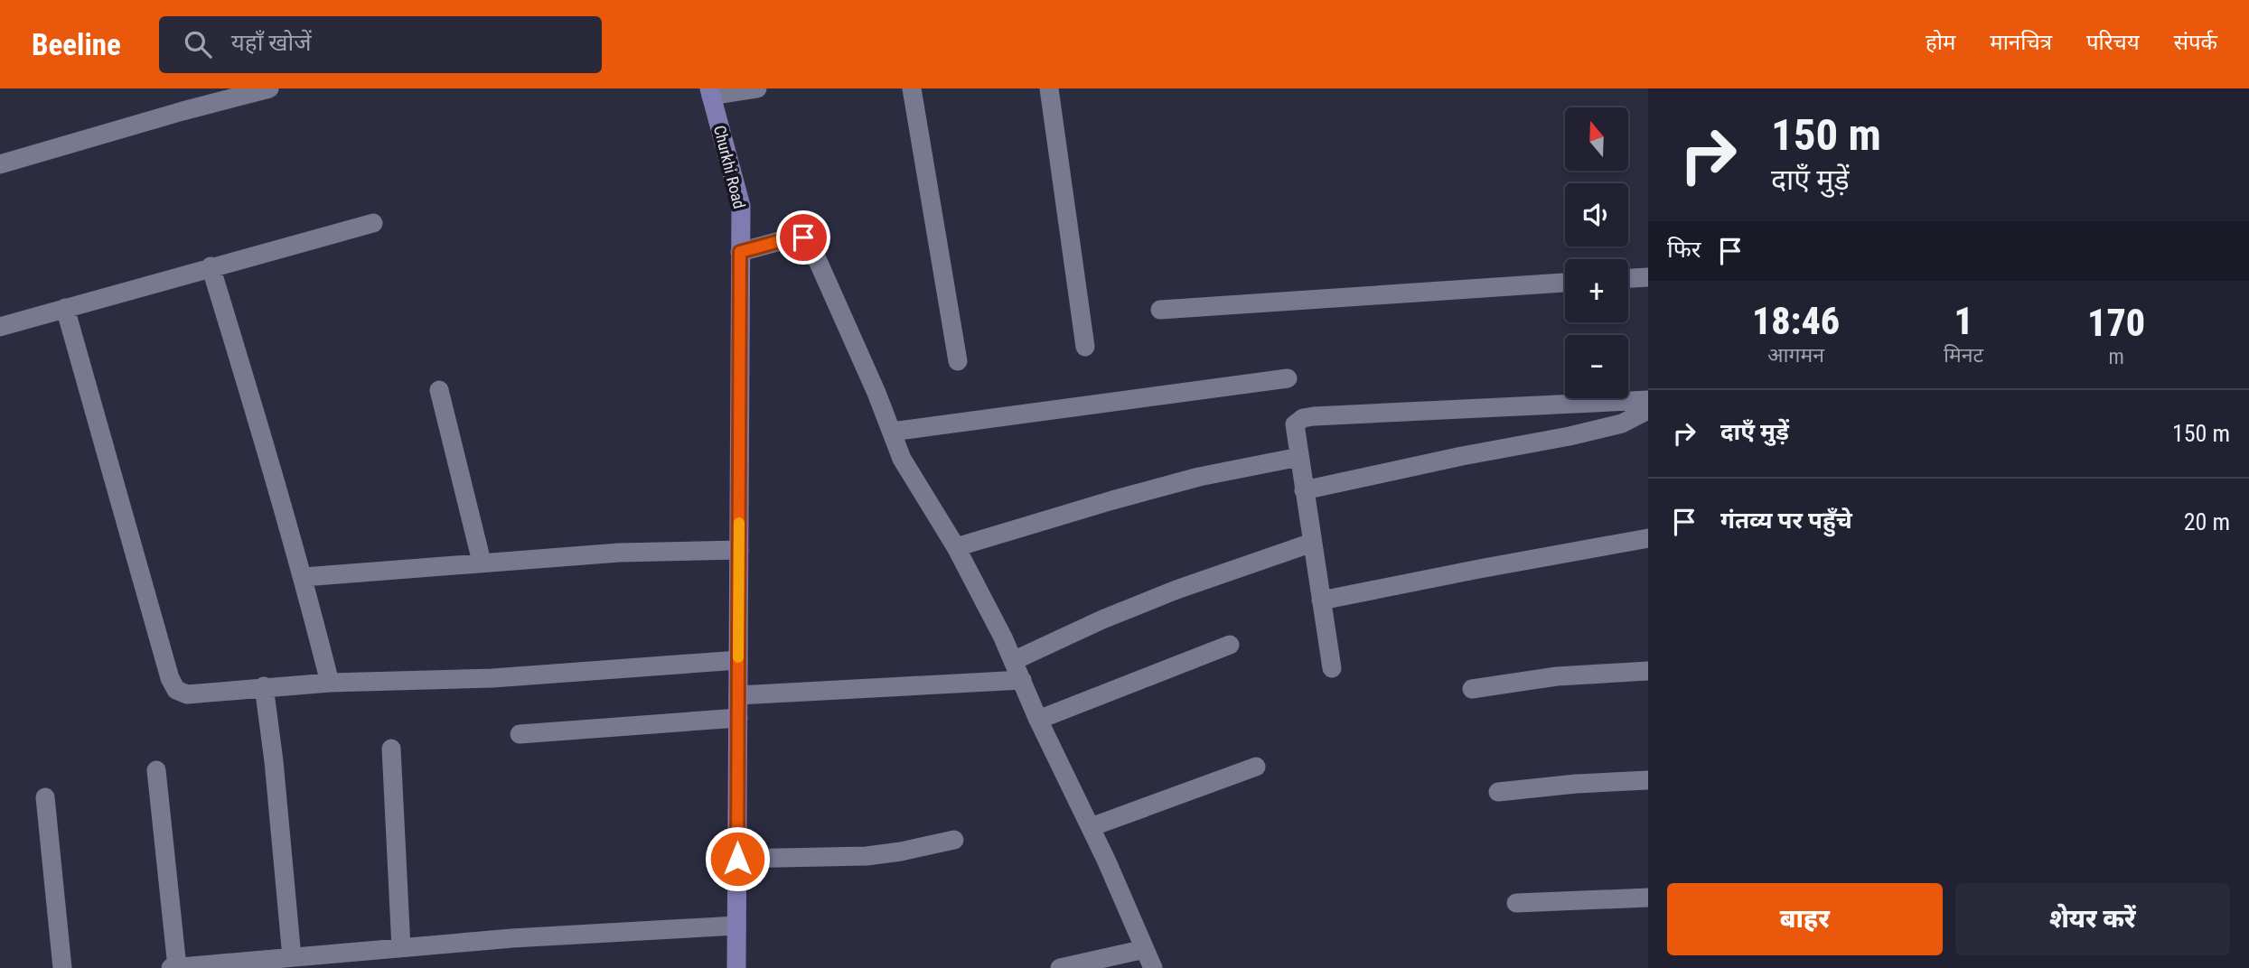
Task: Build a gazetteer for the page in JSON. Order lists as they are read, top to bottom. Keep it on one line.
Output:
{"streets":{"street":["Churkhi Road"]},"north":"top","page":{"header":"Beeline","search":"यहाँ खोजें","nav":["होम","मानचित्र","परिचय","संपर्क"],"turn":["150 m","दाएँ मुड़ें"],"map_buttons":["+","−"],"then":"फिर","eta":["18:46","आगमन","1","मिनट","170","m"],"list":[{"name":"दाएँ मुड़ें","value":"150 m"},{"name":"गंतव्य पर पहुँचे","value":"20 m"}],"buttons":["बाहर","शेयर करें"]}}
